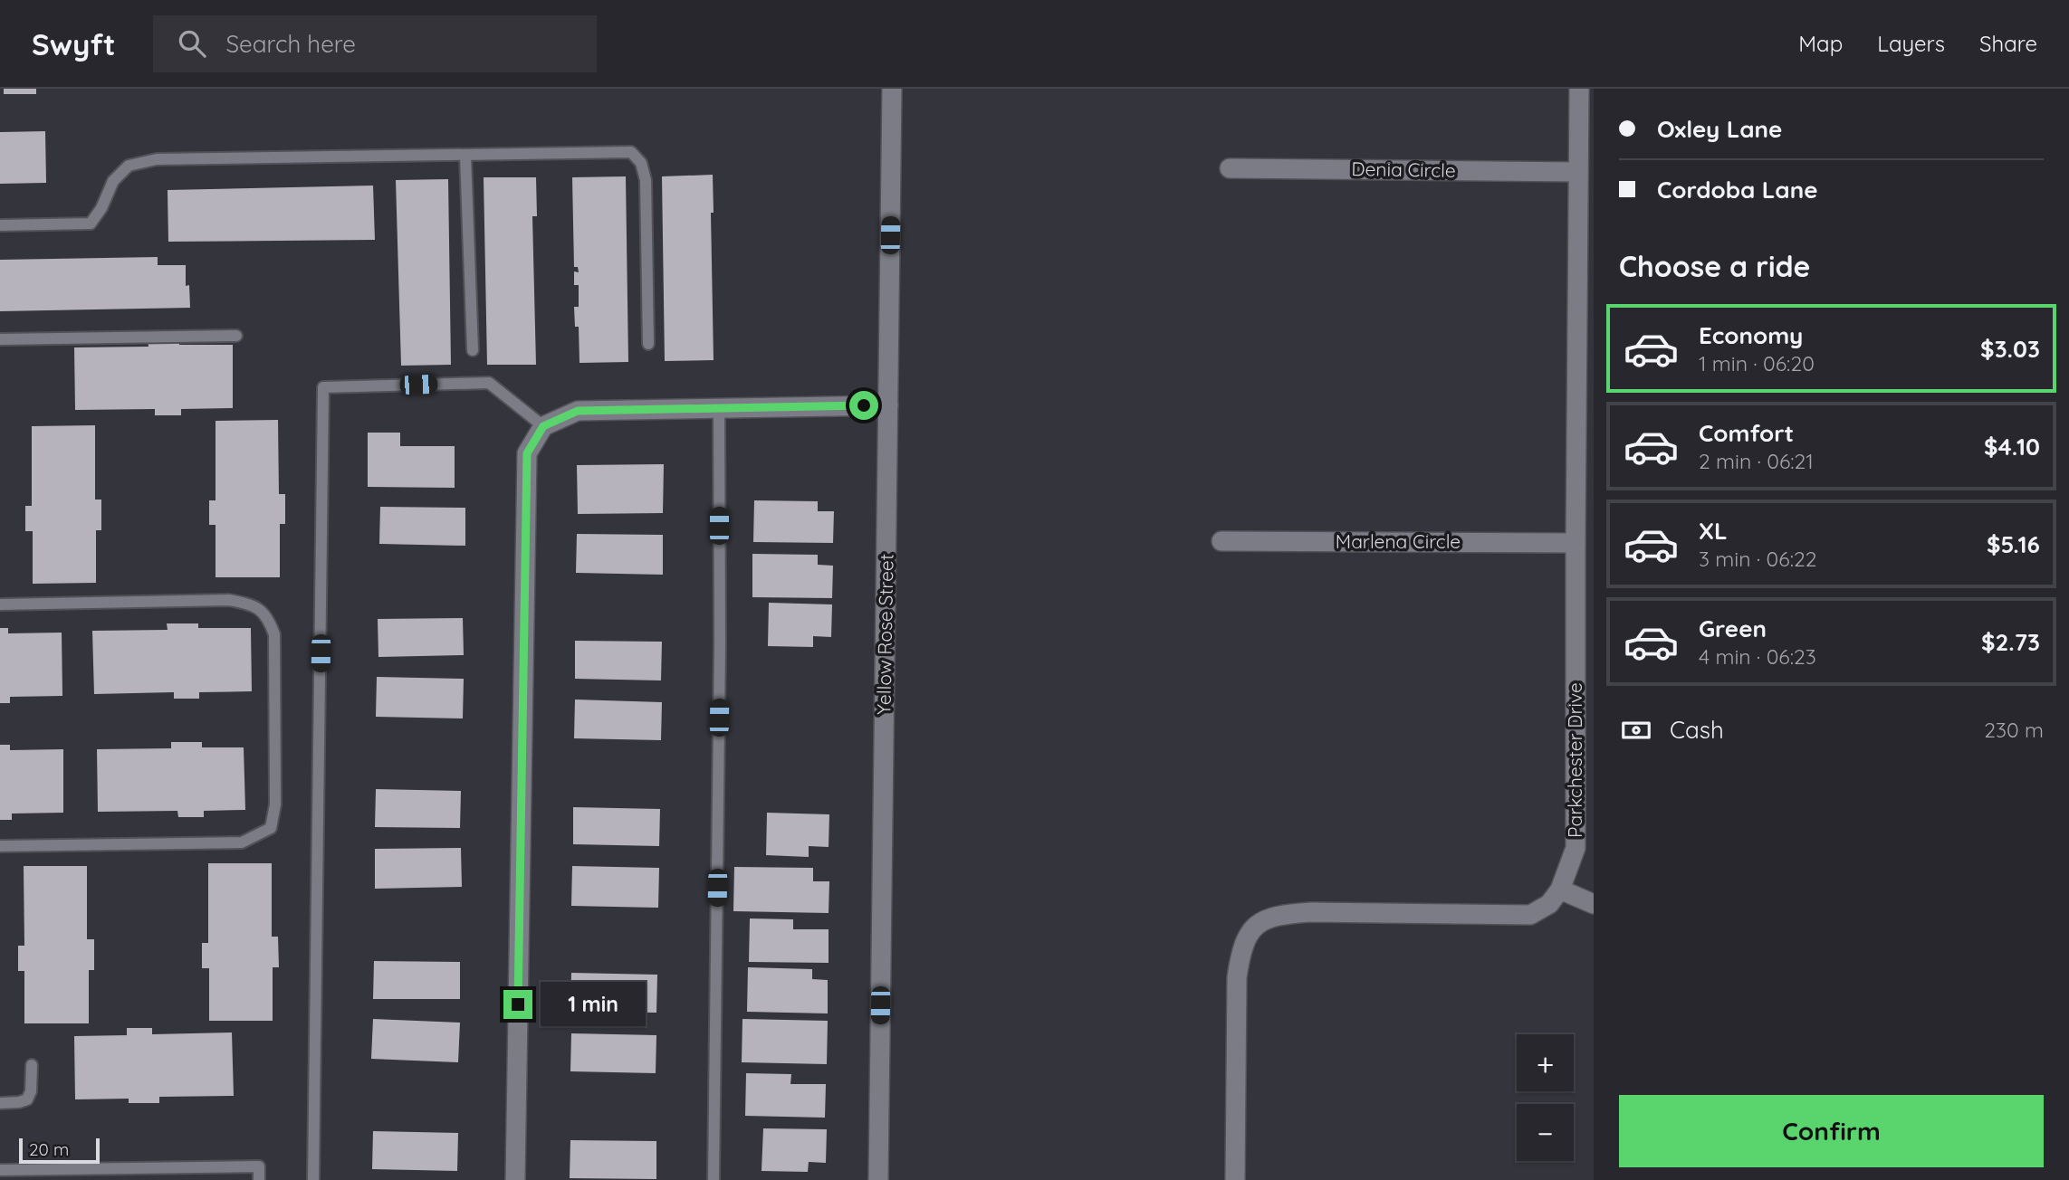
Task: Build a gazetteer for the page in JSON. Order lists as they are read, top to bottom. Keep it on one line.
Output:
{"streets":{"street":["Denia Circle","Marlena Circle","Yellow Rose Street","Parkchester Drive"]},"crossings":[["Denia Circle","Parkchester Drive"],["Marlena Circle","Parkchester Drive"]],"scale_bar":"20 m","page":{"header":"Swyft","search":"Search here","nav":["Map","Layers","Share"],"banner":["Oxley Lane","Cordoba Lane"],"heading":"Choose a ride","list":[{"name":"Economy","note":"1 min · 06:20","value":"$3.03"},{"name":"Comfort","note":"2 min · 06:21","value":"$4.10"},{"name":"XL","note":"3 min · 06:22","value":"$5.16"},{"name":"Green","note":"4 min · 06:23","value":"$2.73"}],"pay":["Cash","230 m"],"bubble":"1 min","map_buttons":["+","−"],"buttons":"Confirm","scale":"20 m"}}
